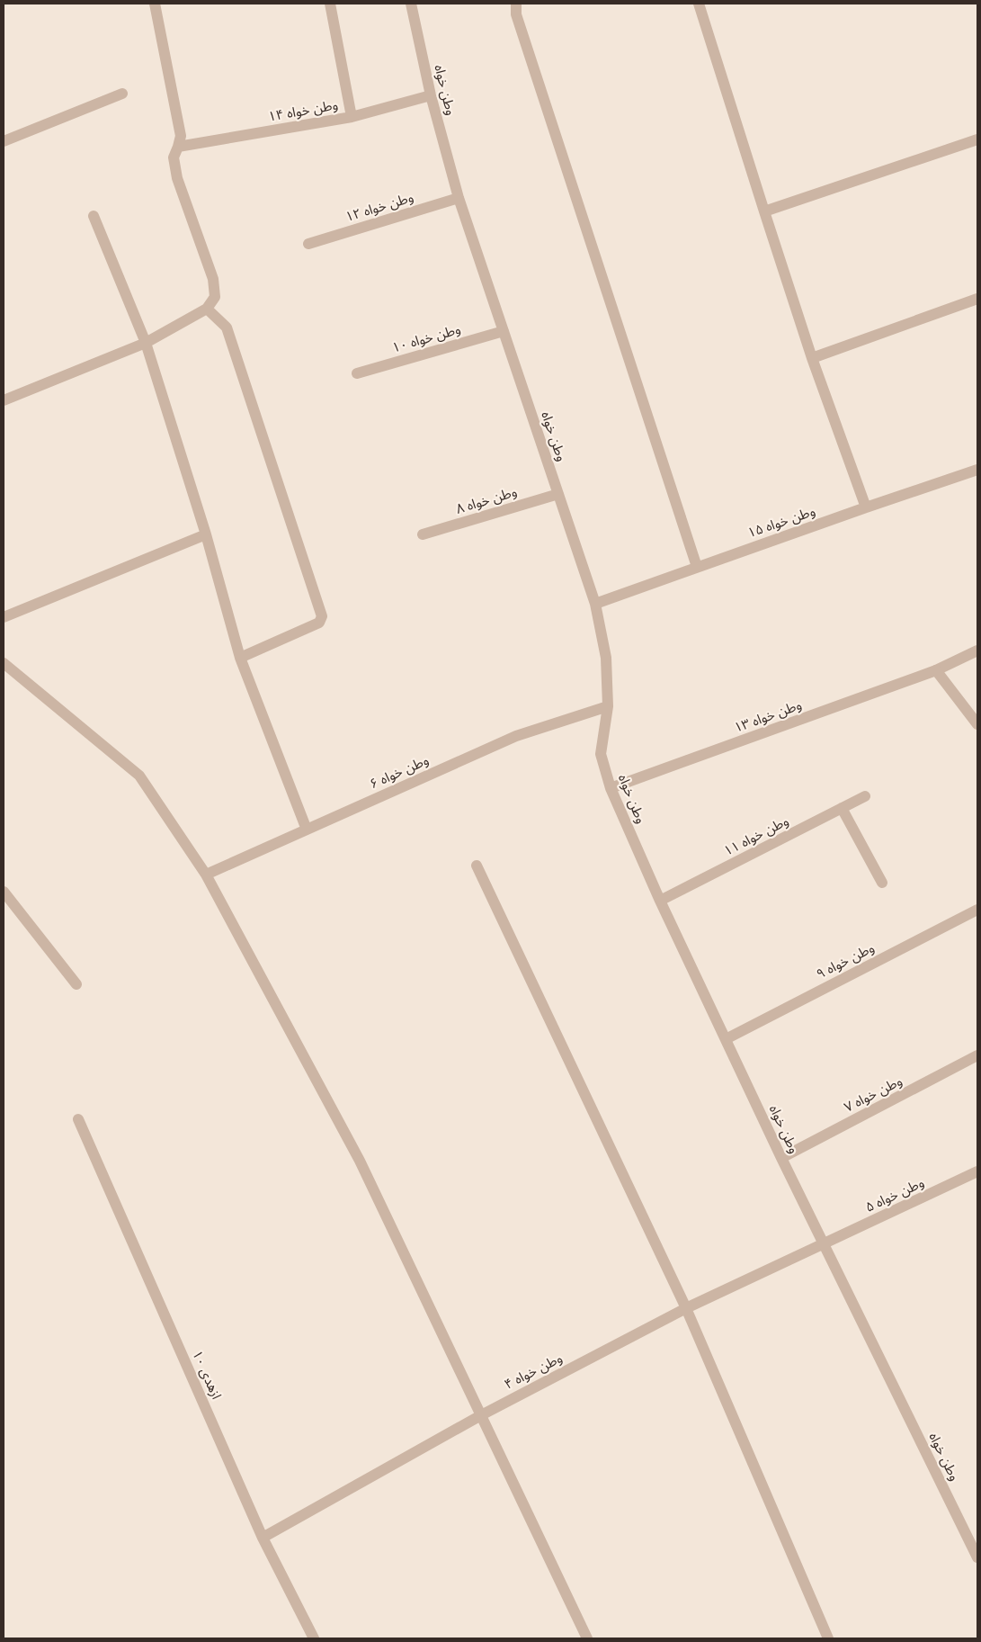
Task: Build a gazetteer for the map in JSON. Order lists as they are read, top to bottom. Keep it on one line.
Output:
{"streets":{"street":["وطن خواه","وطن خواه ۱۴","وطن خواه ۱۲","وطن خواه ۱۰","وطن خواه ۸","وطن خواه ۱۵","وطن خواه ۱۳","وطن خواه ۶","وطن خواه ۱۱","وطن خواه ۹","وطن خواه ۷","وطن خواه ۵","وطن خواه ۴","ازهدی ۱۰"]},"crossings":[["وطن خواه","وطن خواه ۱۴"],["وطن خواه","وطن خواه ۱۲"],["وطن خواه","وطن خواه ۱۰"],["وطن خواه","وطن خواه ۸"],["وطن خواه","وطن خواه ۱۵"],["وطن خواه","وطن خواه ۱۳"],["وطن خواه","وطن خواه ۶"],["وطن خواه","وطن خواه ۱۱"],["وطن خواه","وطن خواه ۹"],["وطن خواه","وطن خواه ۷"],["وطن خواه","وطن خواه ۵"],["وطن خواه","وطن خواه ۴"],["وطن خواه ۵","وطن خواه ۴"],["وطن خواه ۴","ازهدی ۱۰"]]}
